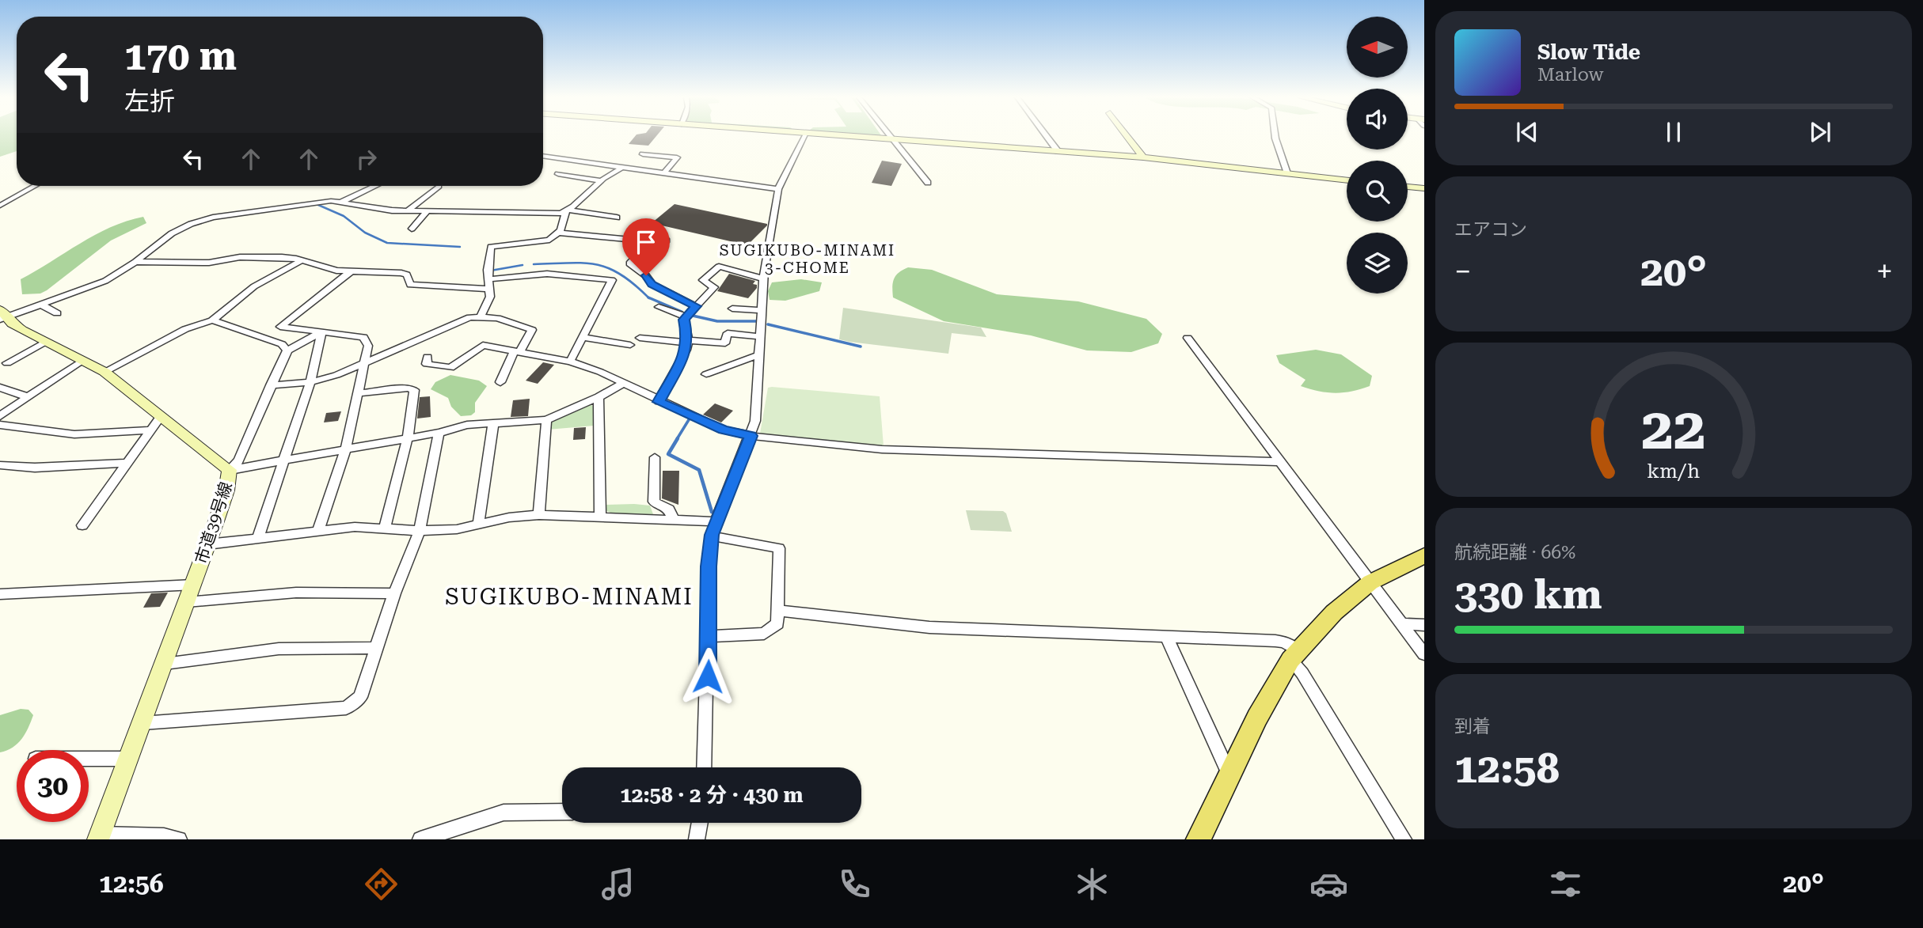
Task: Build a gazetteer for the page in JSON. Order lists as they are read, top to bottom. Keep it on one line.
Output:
{"streets":{"main road":["市道39号線"]},"districts":["SUGIKUBO-MINAMI 3-CHOME","SUGIKUBO-MINAMI"],"north":"left","page":{"turn":["170 m","左折"],"song":["Slow Tide","Marlow"],"tile":["エアコン",["航続距離 · 66%","330 km"],["到着","12:58"]],"heat":["−","20°","+"],"limit":"30","trip":"12:58 · 2 分 · 430 m","tabs":["12:56","20°"],"gauge":["22","km/h"]}}
